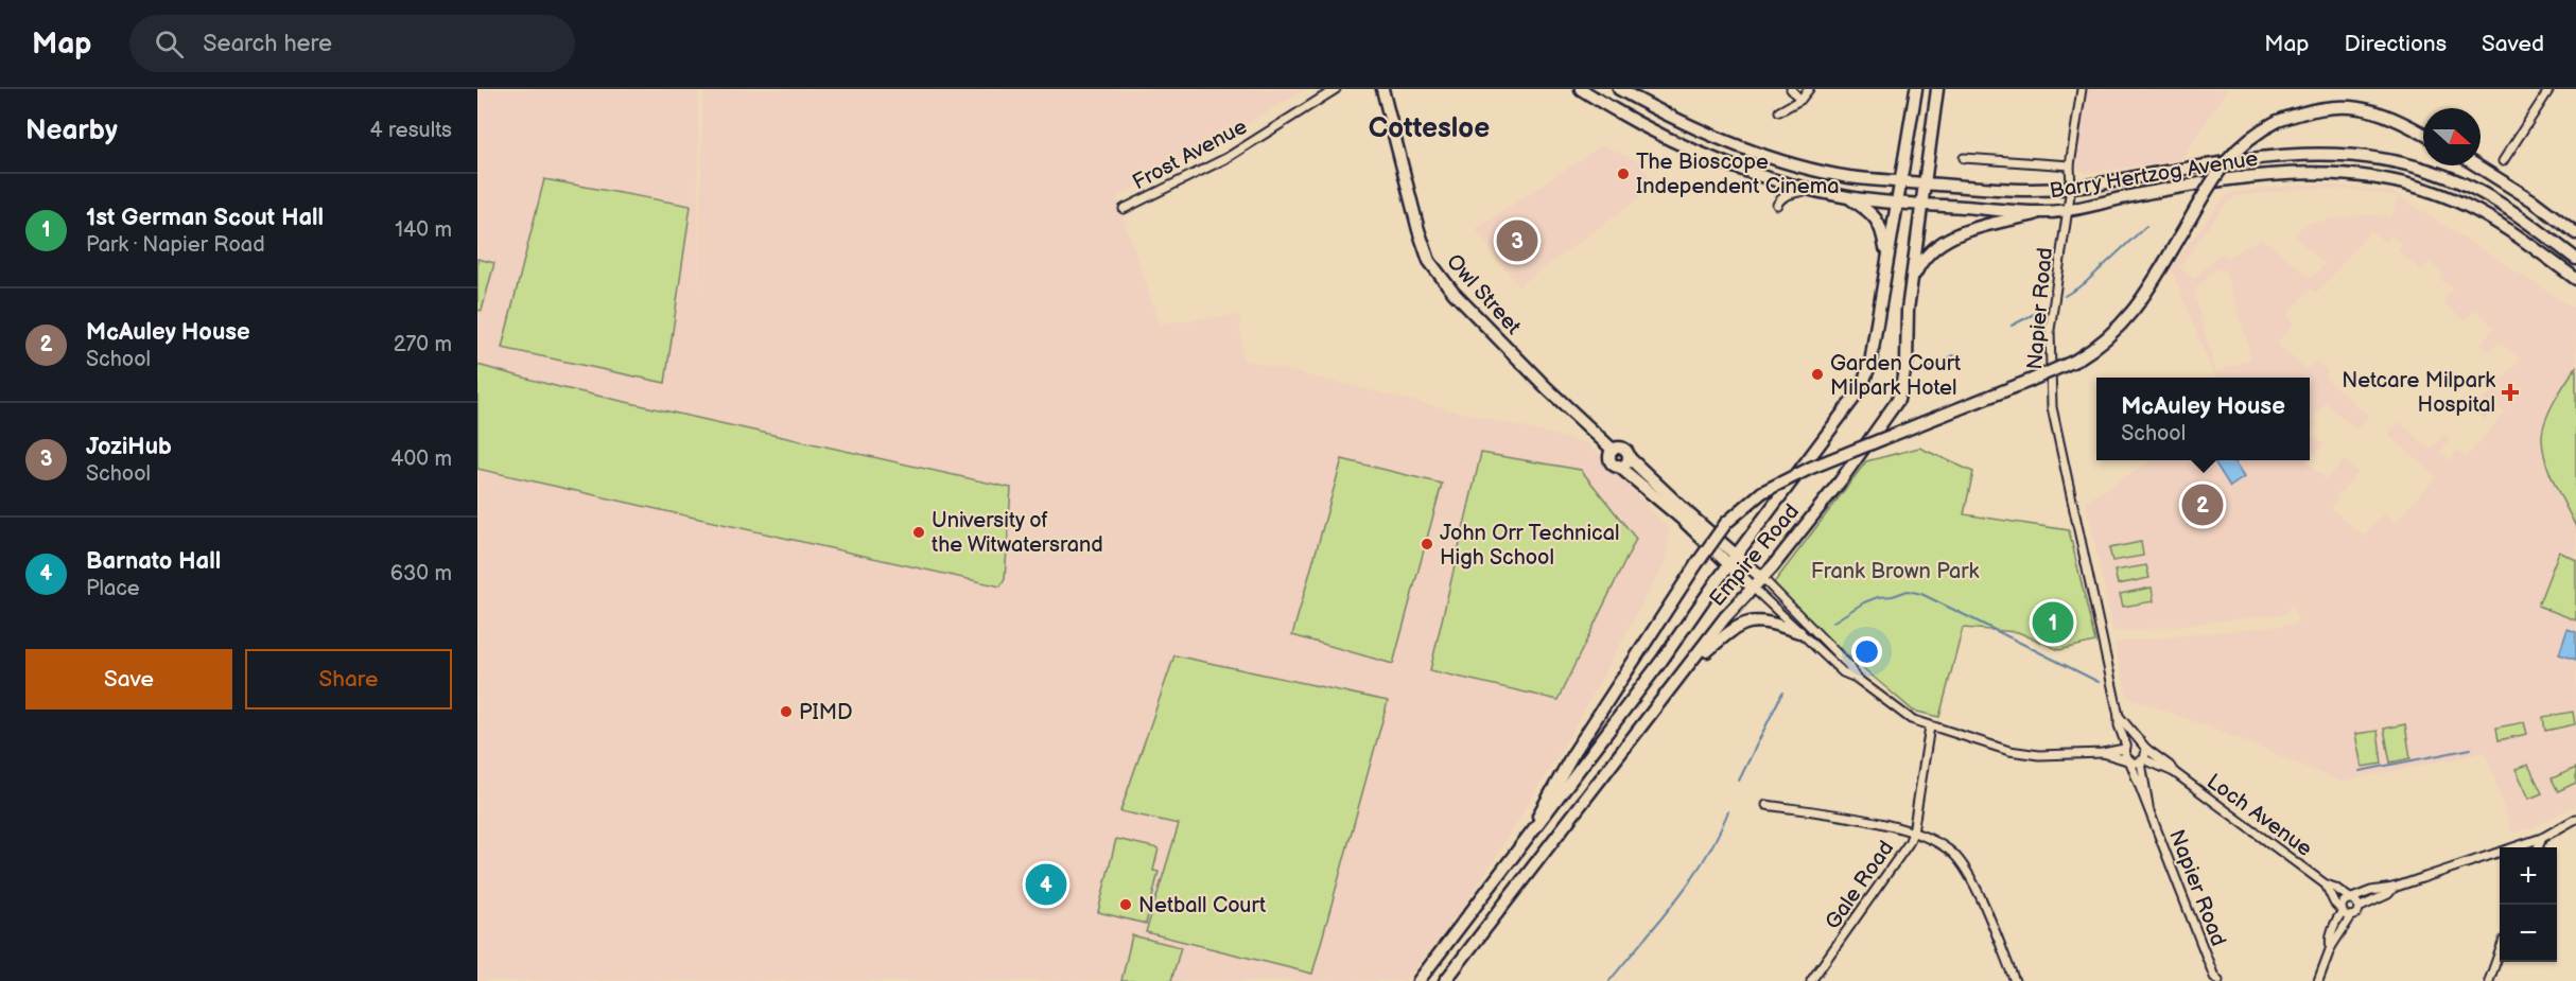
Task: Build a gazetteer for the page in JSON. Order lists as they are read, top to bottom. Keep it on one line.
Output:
{"streets":{"main road":["Barry Hertzog Avenue","Owl Street","Empire Road"],"street":["Frost Avenue","Napier Road","Loch Avenue","Gale Road"]},"crossings":[["Barry Hertzog Avenue","Napier Road"],["Barry Hertzog Avenue","Empire Road"],["Napier Road","Loch Avenue"]],"districts":["Cottesloe"],"parks":["Frank Brown Park"],"places":{"other":["The Bioscope Independent Cinema","Garden Court Milpark Hotel","University of the Witwatersrand","John Orr Technical High School","PIMD","Netball Court"],"health":["Netcare Milpark Hospital"]},"north":"right","page":{"header":"Map","search":"Search here","nav":["Map","Directions","Saved"],"heading":["Nearby","4 results"],"list":[{"mark":"1","name":"1st German Scout Hall","note":"Park · Napier Road","value":"140 m"},{"mark":"2","name":"McAuley House","note":"School","value":"270 m"},{"mark":"3","name":"JoziHub","note":"School","value":"400 m"},{"mark":"4","name":"Barnato Hall","note":"Place","value":"630 m"}],"pins":["3","2","1","4"],"popup":["McAuley House","School"],"buttons":["Save","Share"],"map_buttons":["+","−"]}}
